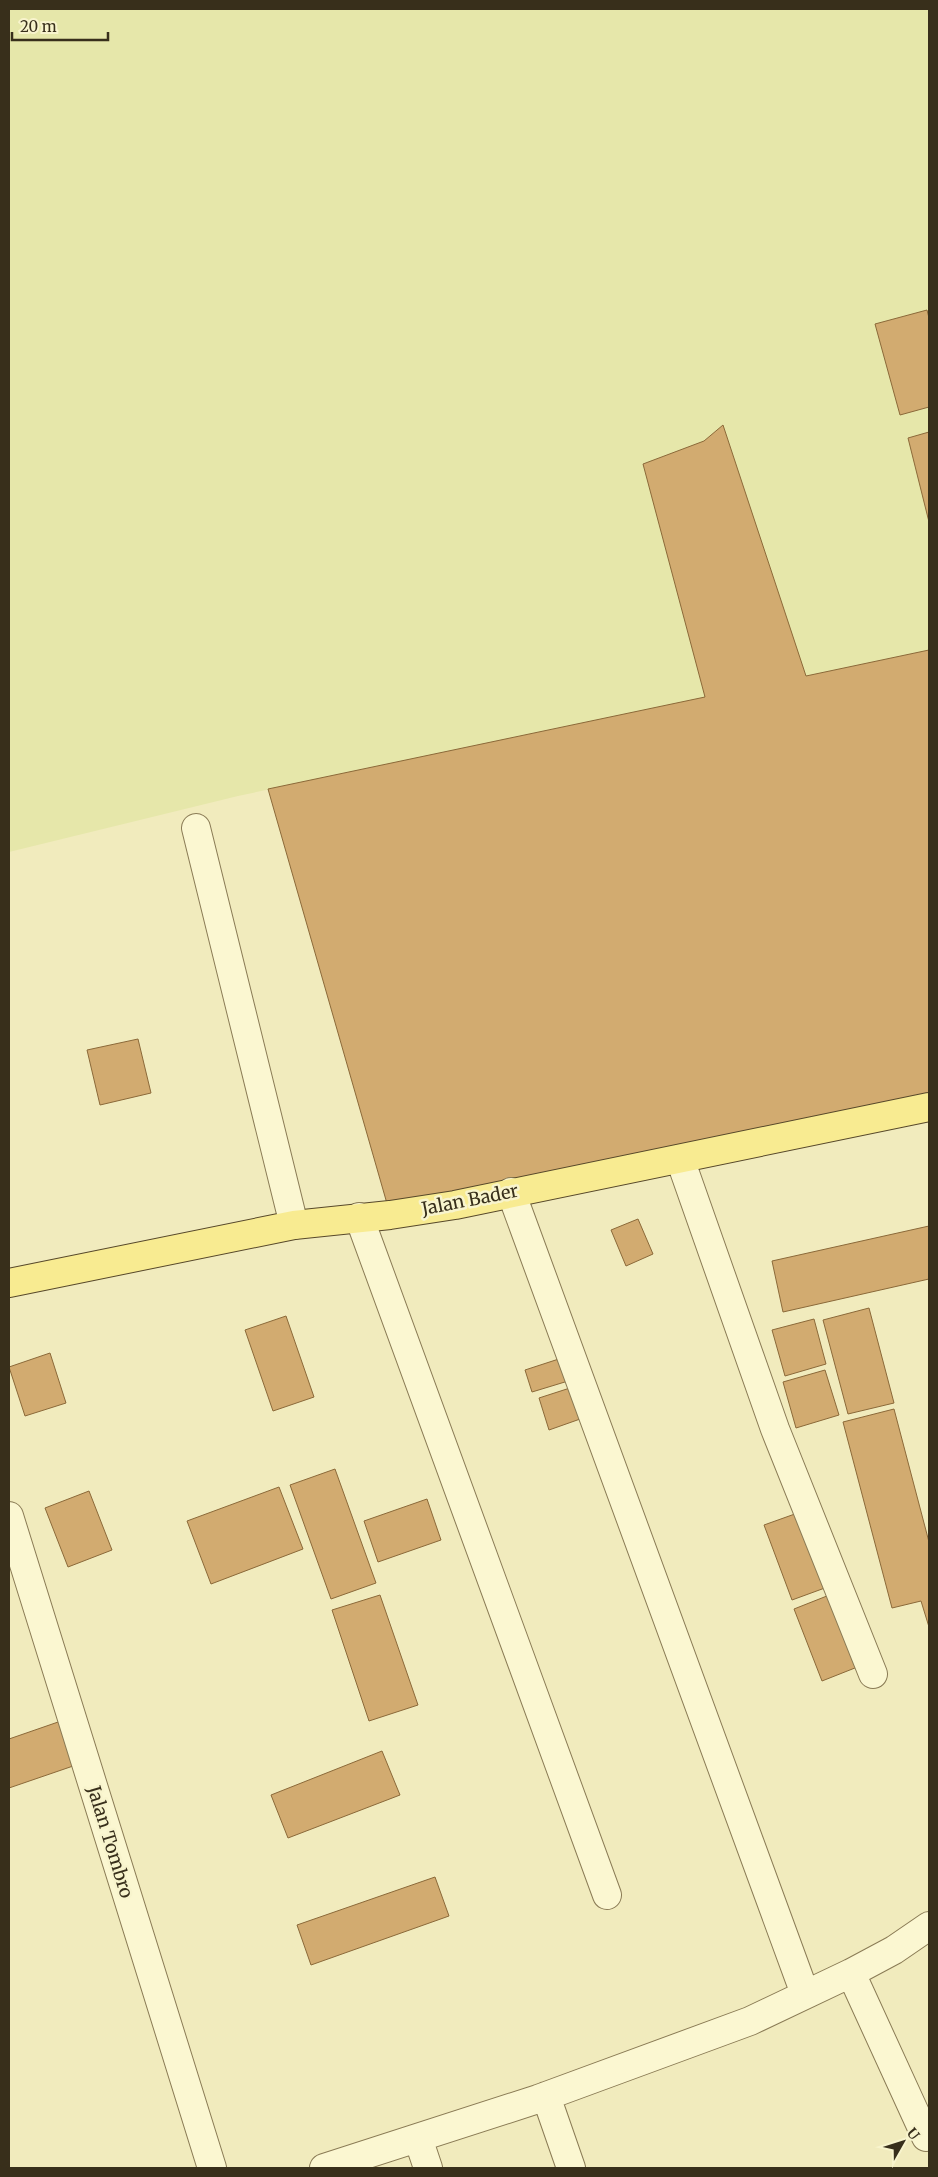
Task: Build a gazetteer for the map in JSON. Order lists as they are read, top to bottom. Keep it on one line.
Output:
{"streets":{"main road":["Jalan Bader"],"street":["Jalan Tombro"]},"scale_bar":"20 m","north":"top right"}
